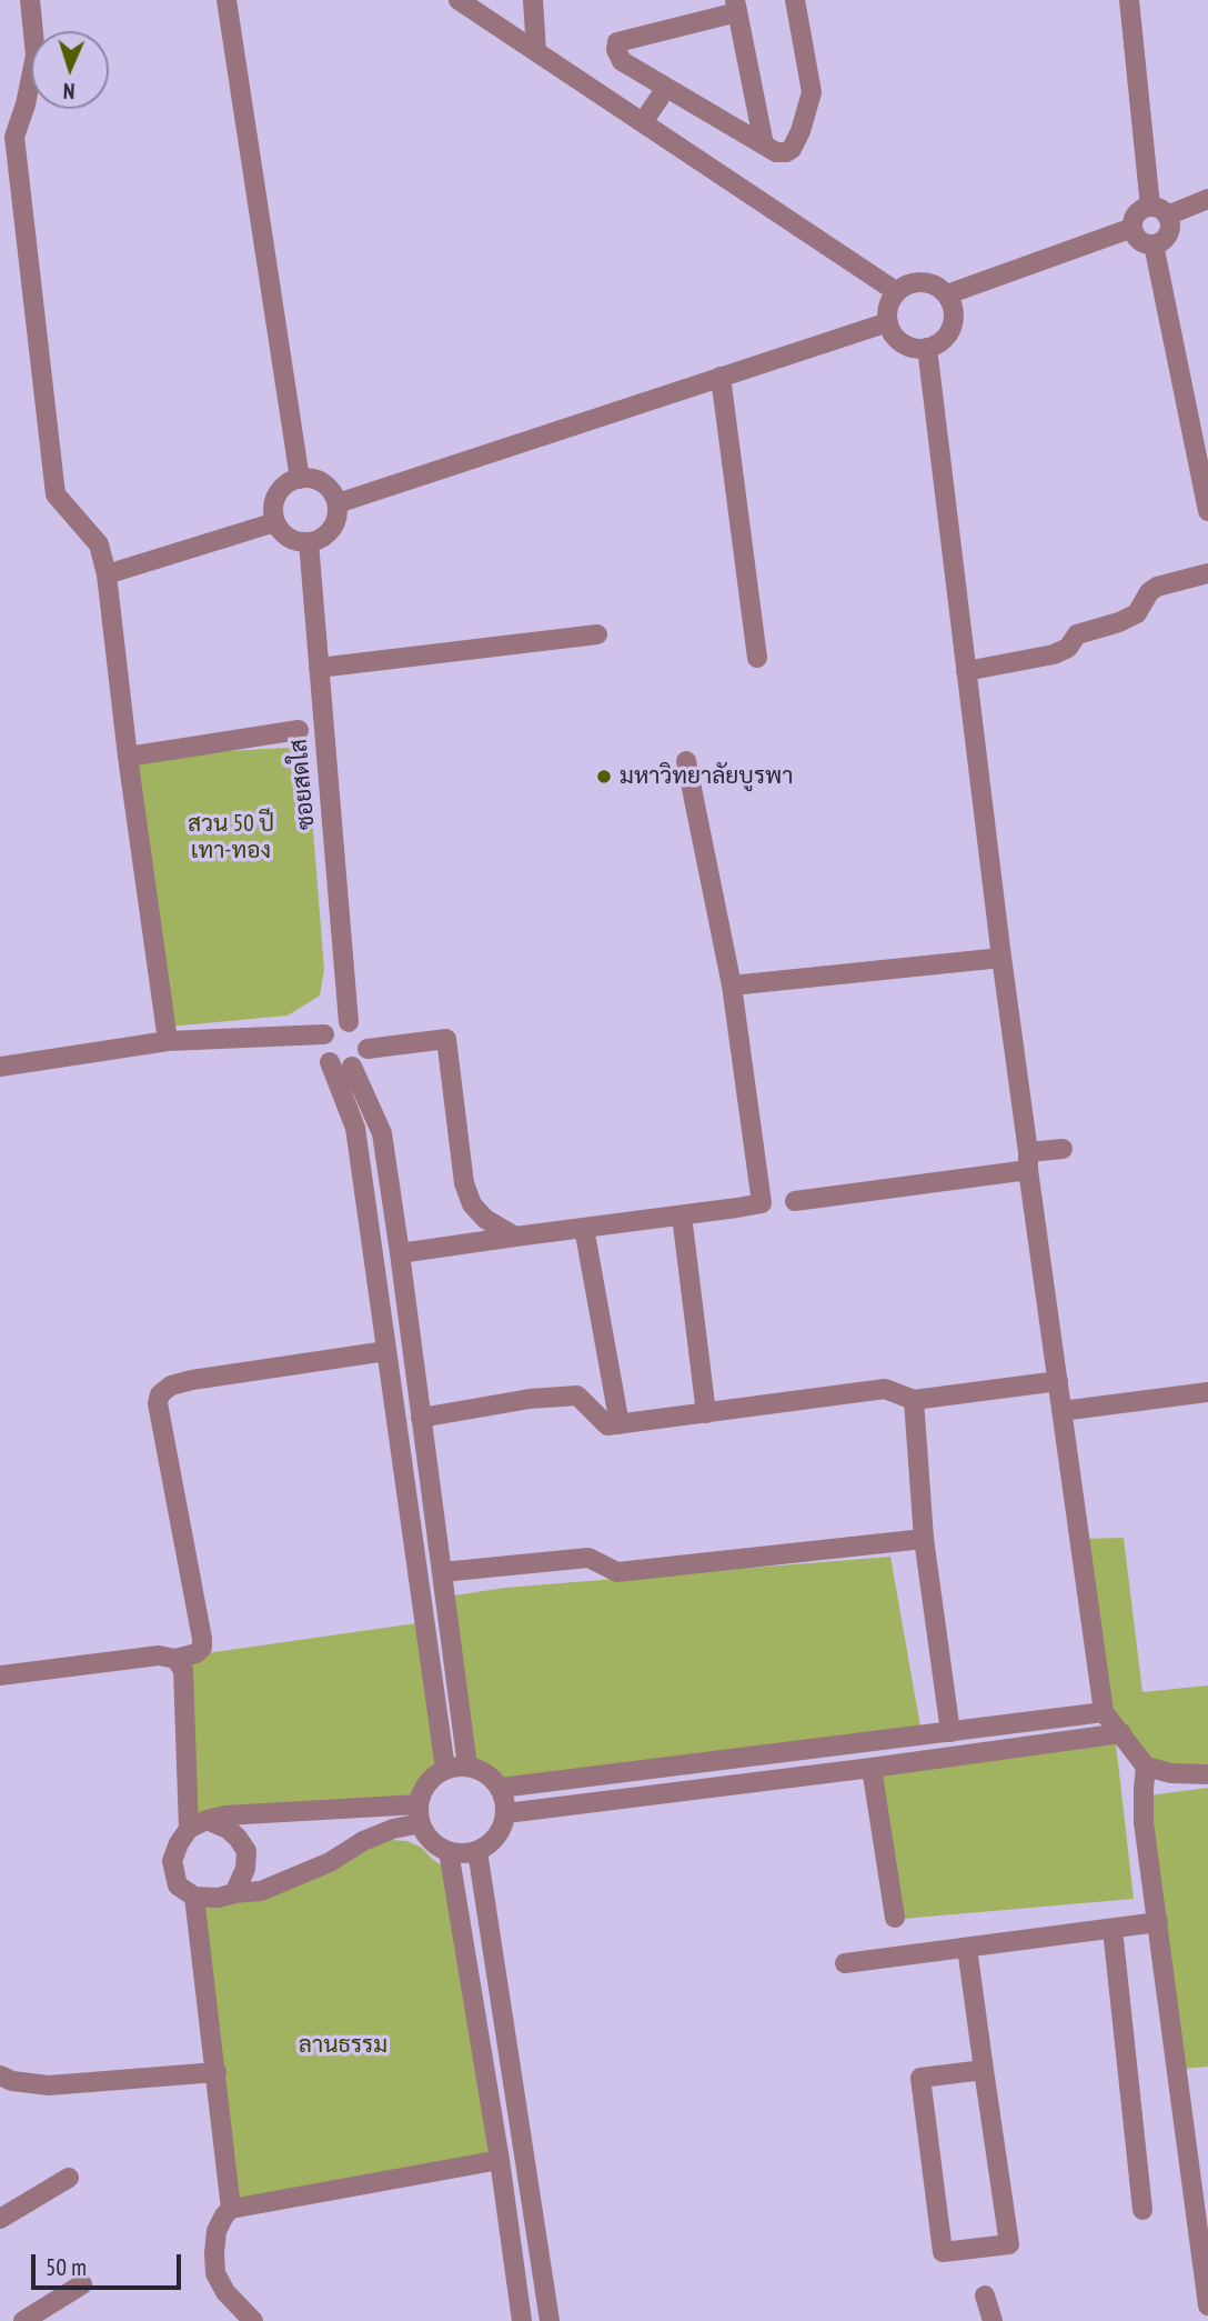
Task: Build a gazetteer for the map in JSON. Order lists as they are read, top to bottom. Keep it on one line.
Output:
{"streets":{"street":["ซอยสดใส"]},"parks":["สวน 50 ปี เทา-ทอง","ลานธรรม"],"places":["มหาวิทยาลัยบูรพา"],"scale_bar":"50 m","north":"bottom"}
